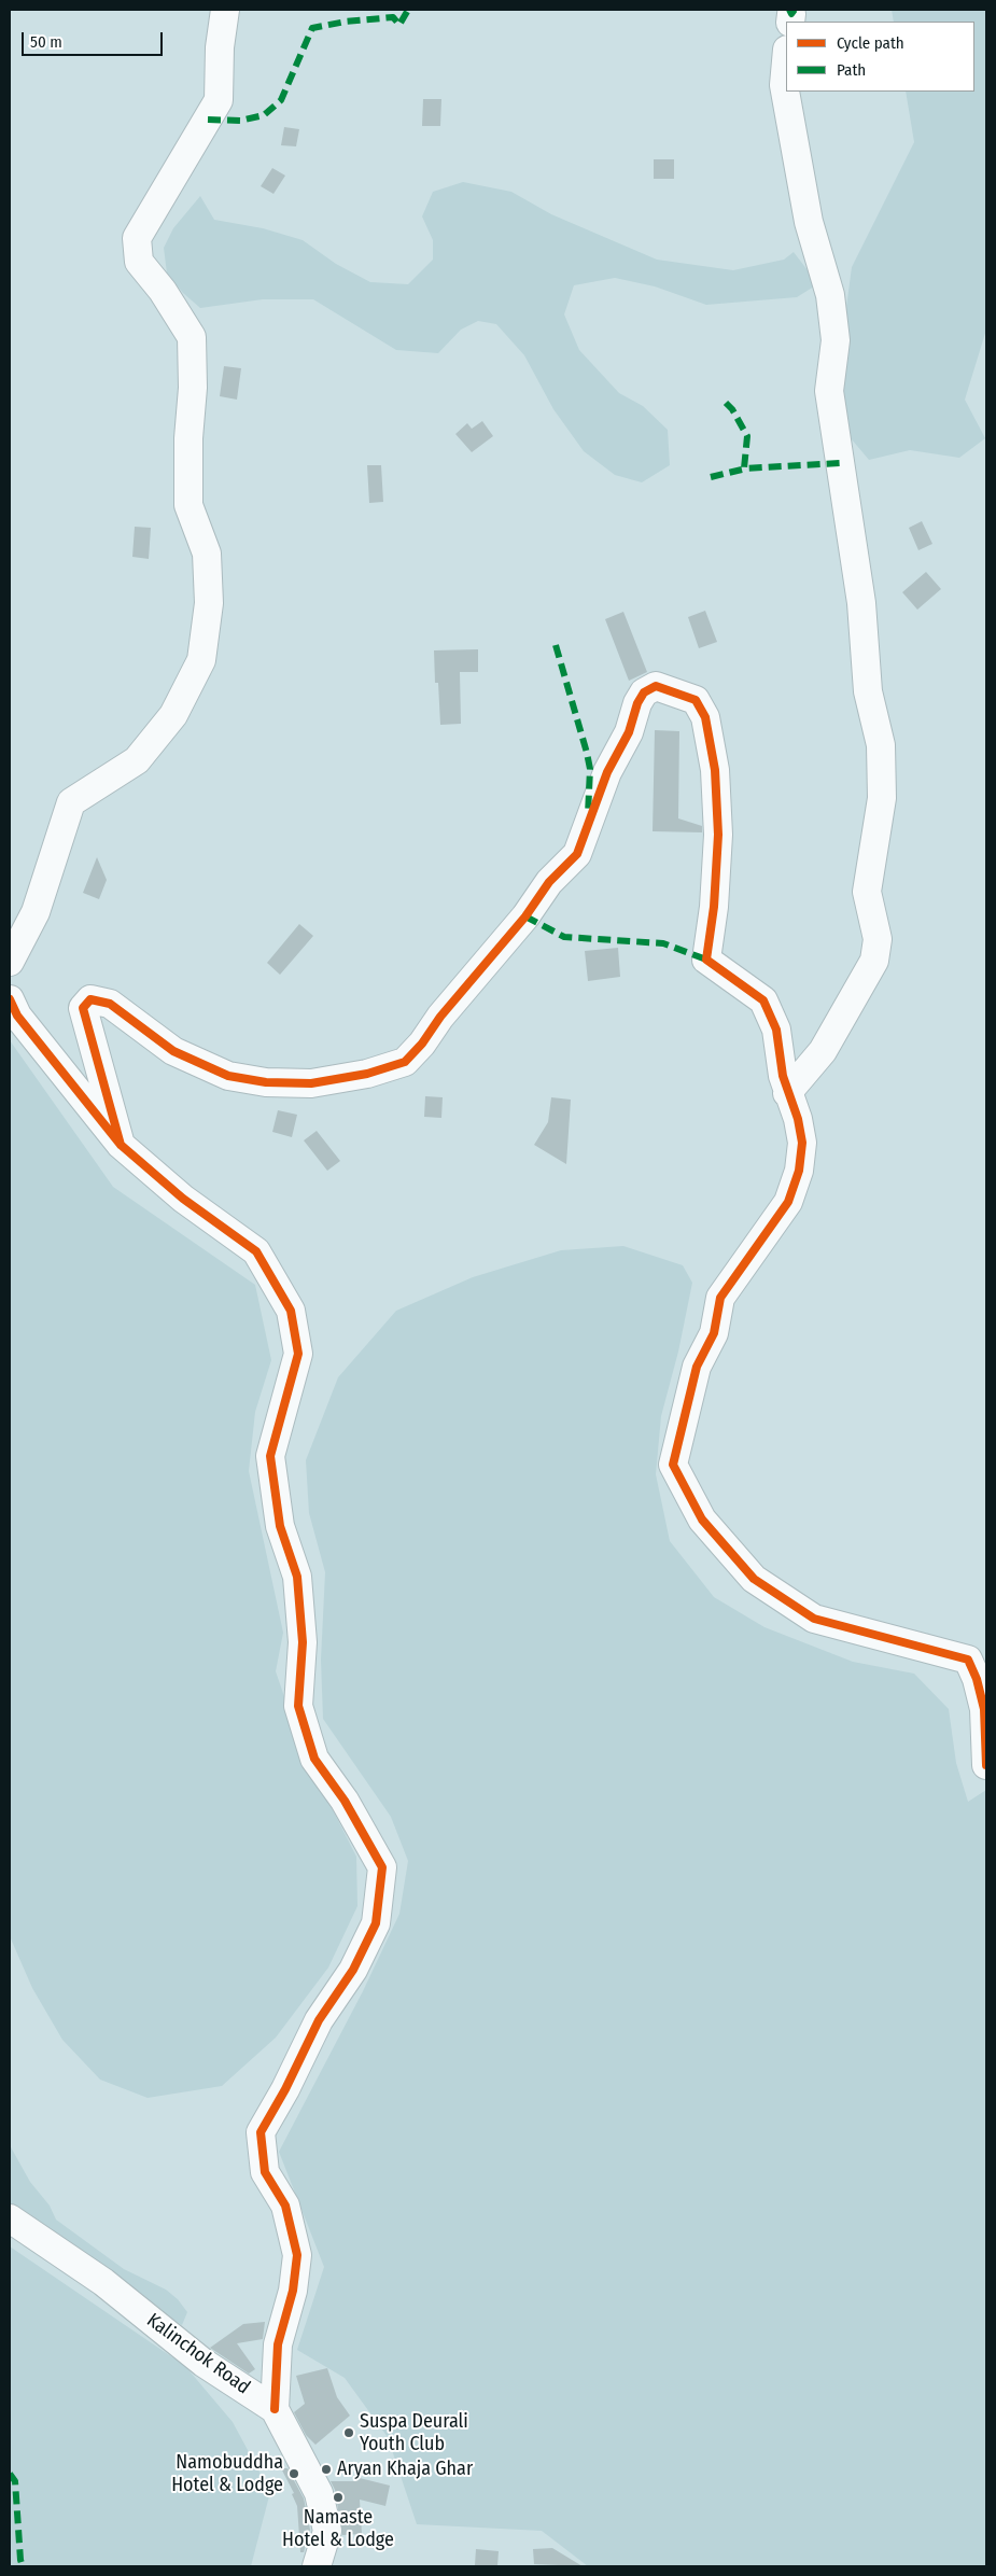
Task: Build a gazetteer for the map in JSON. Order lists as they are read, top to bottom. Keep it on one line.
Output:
{"streets":{"street":["Kalinchok Road"]},"places":["Suspa Deurali Youth Club","Aryan Khaja Ghar","Namobuddha Hotel & Lodge","Namaste Hotel & Lodge"],"legend":["Cycle path","Path"],"scale_bar":"50 m"}
